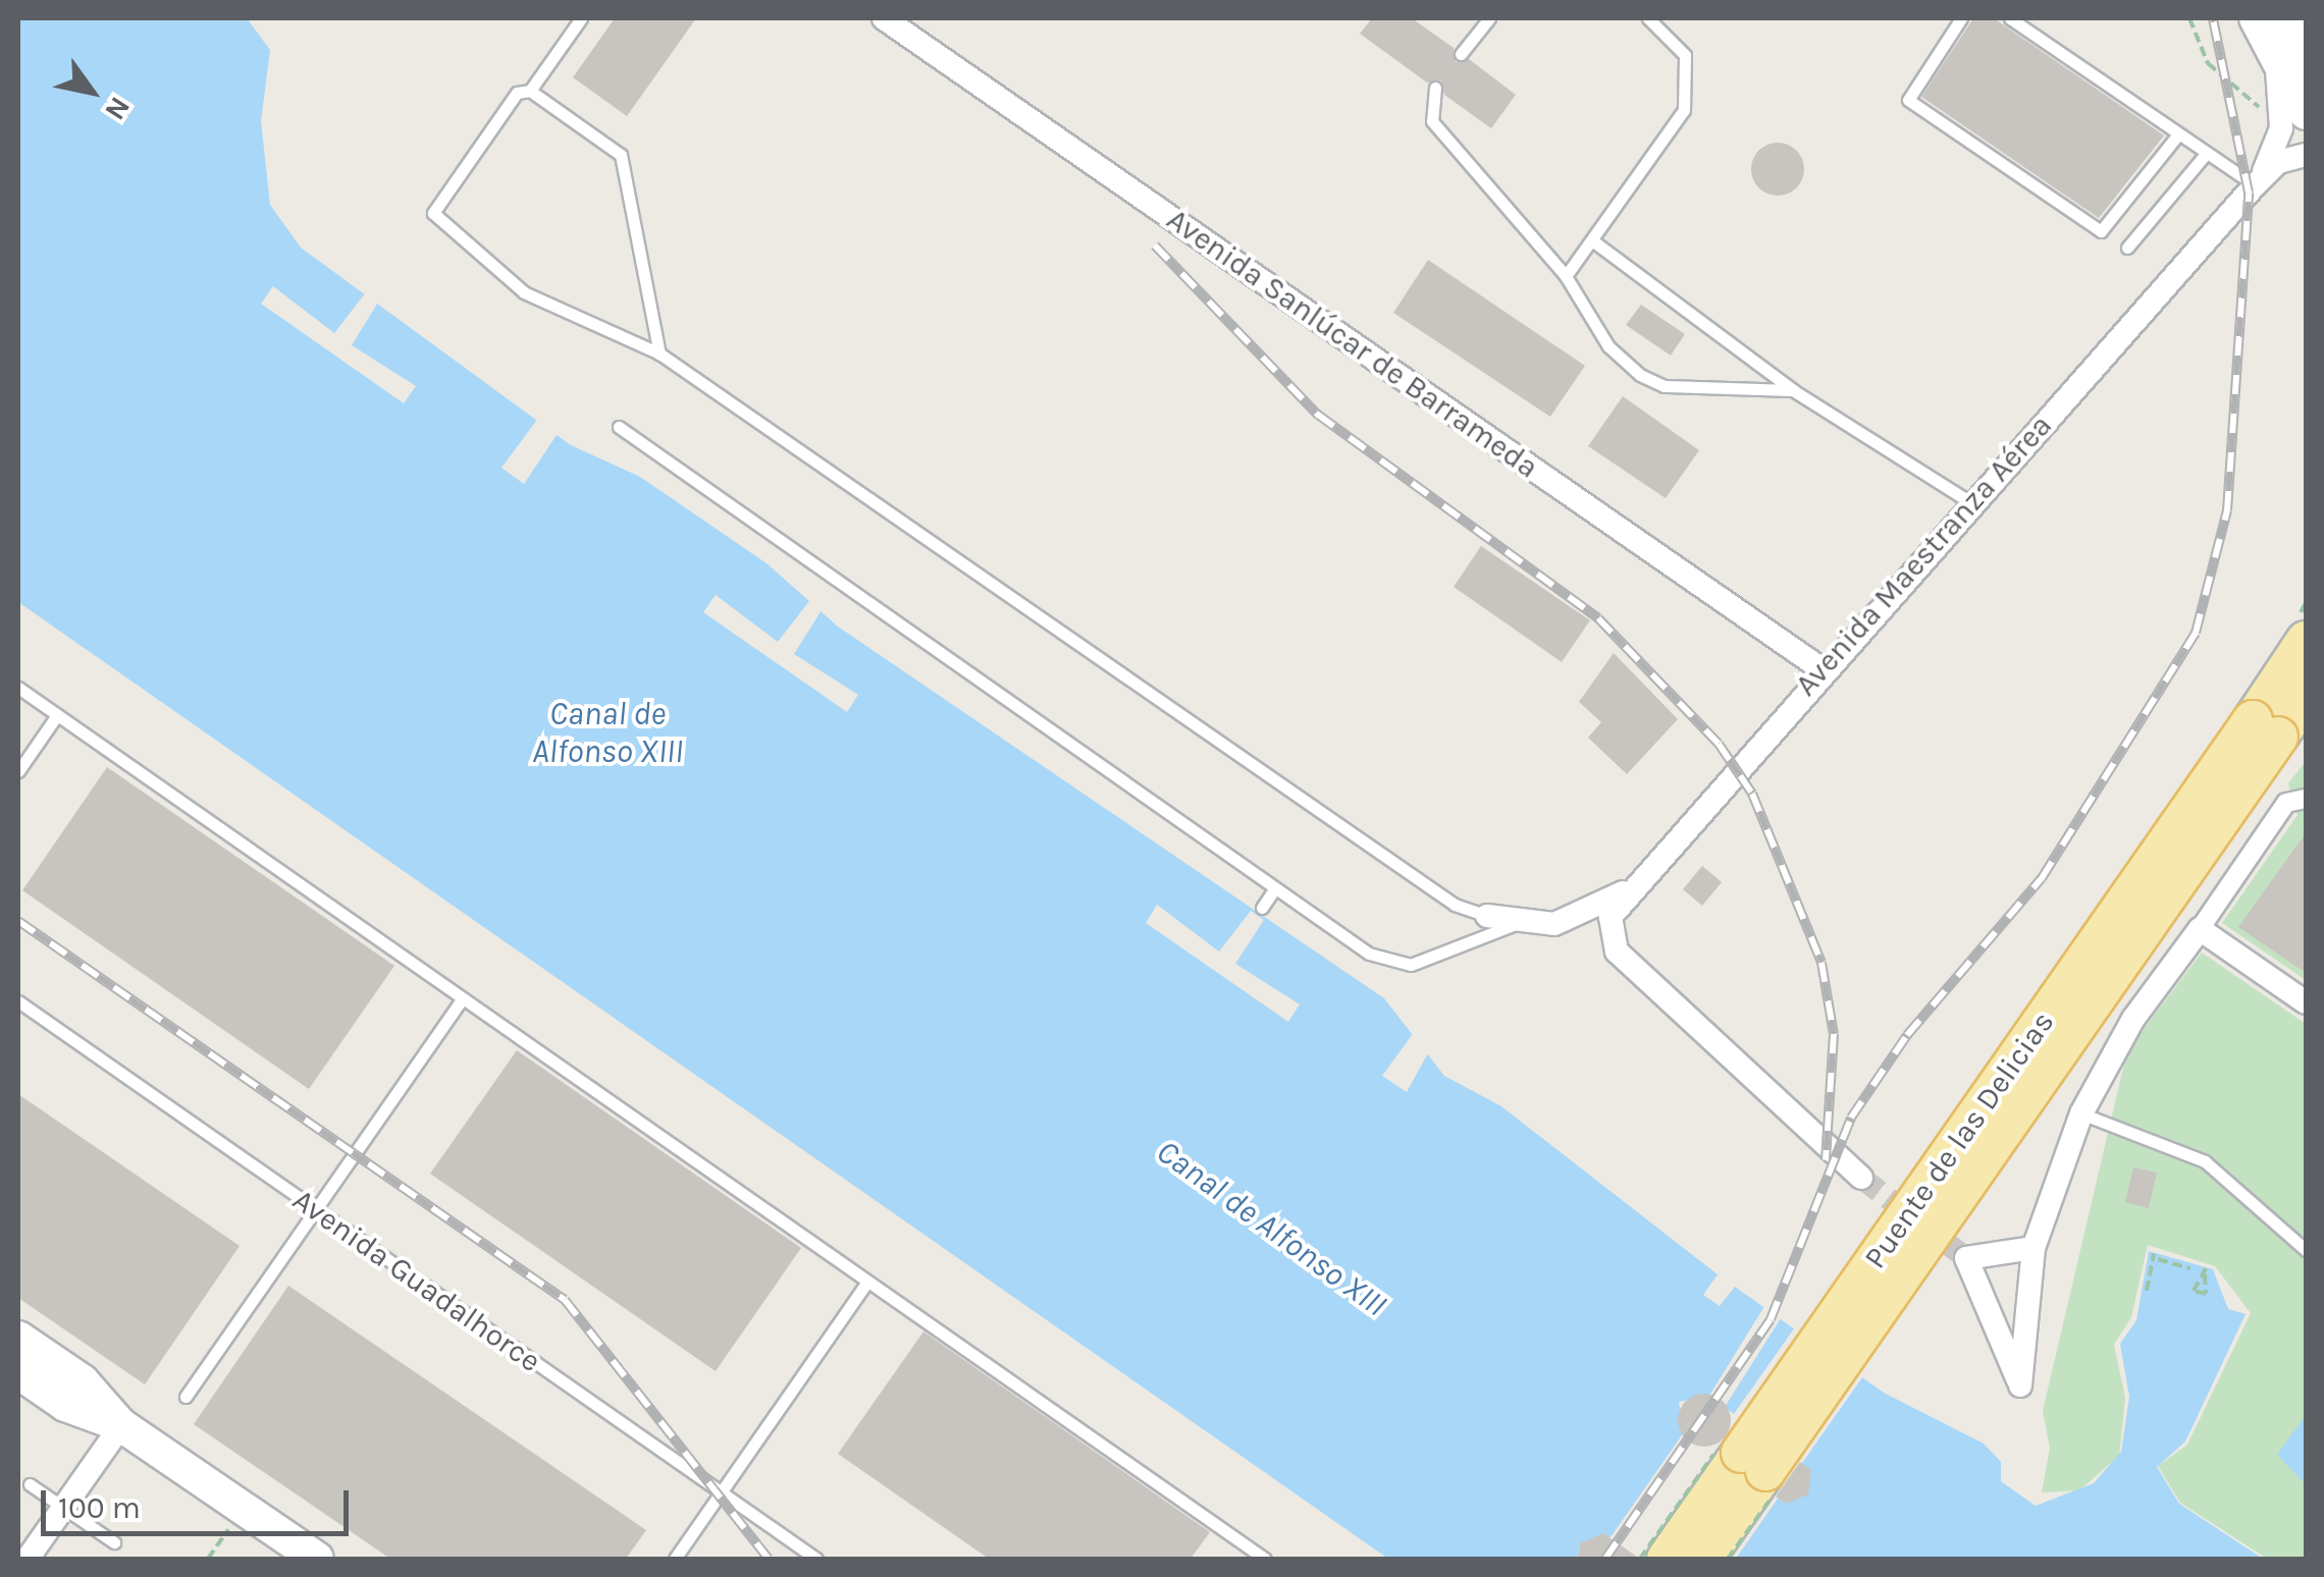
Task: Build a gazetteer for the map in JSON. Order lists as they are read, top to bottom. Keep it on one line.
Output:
{"streets":{"main road":["Puente de las Delicias"],"street":["Avenida Sanlúcar de Barrameda","Avenida Maestranza Aérea"],"lane":["Avenida Guadalhorce"]},"crossings":[["Avenida Sanlúcar de Barrameda","Avenida Maestranza Aérea"]],"water":["Canal de Alfonso XIII"],"scale_bar":"100 m","north":"bottom right"}
